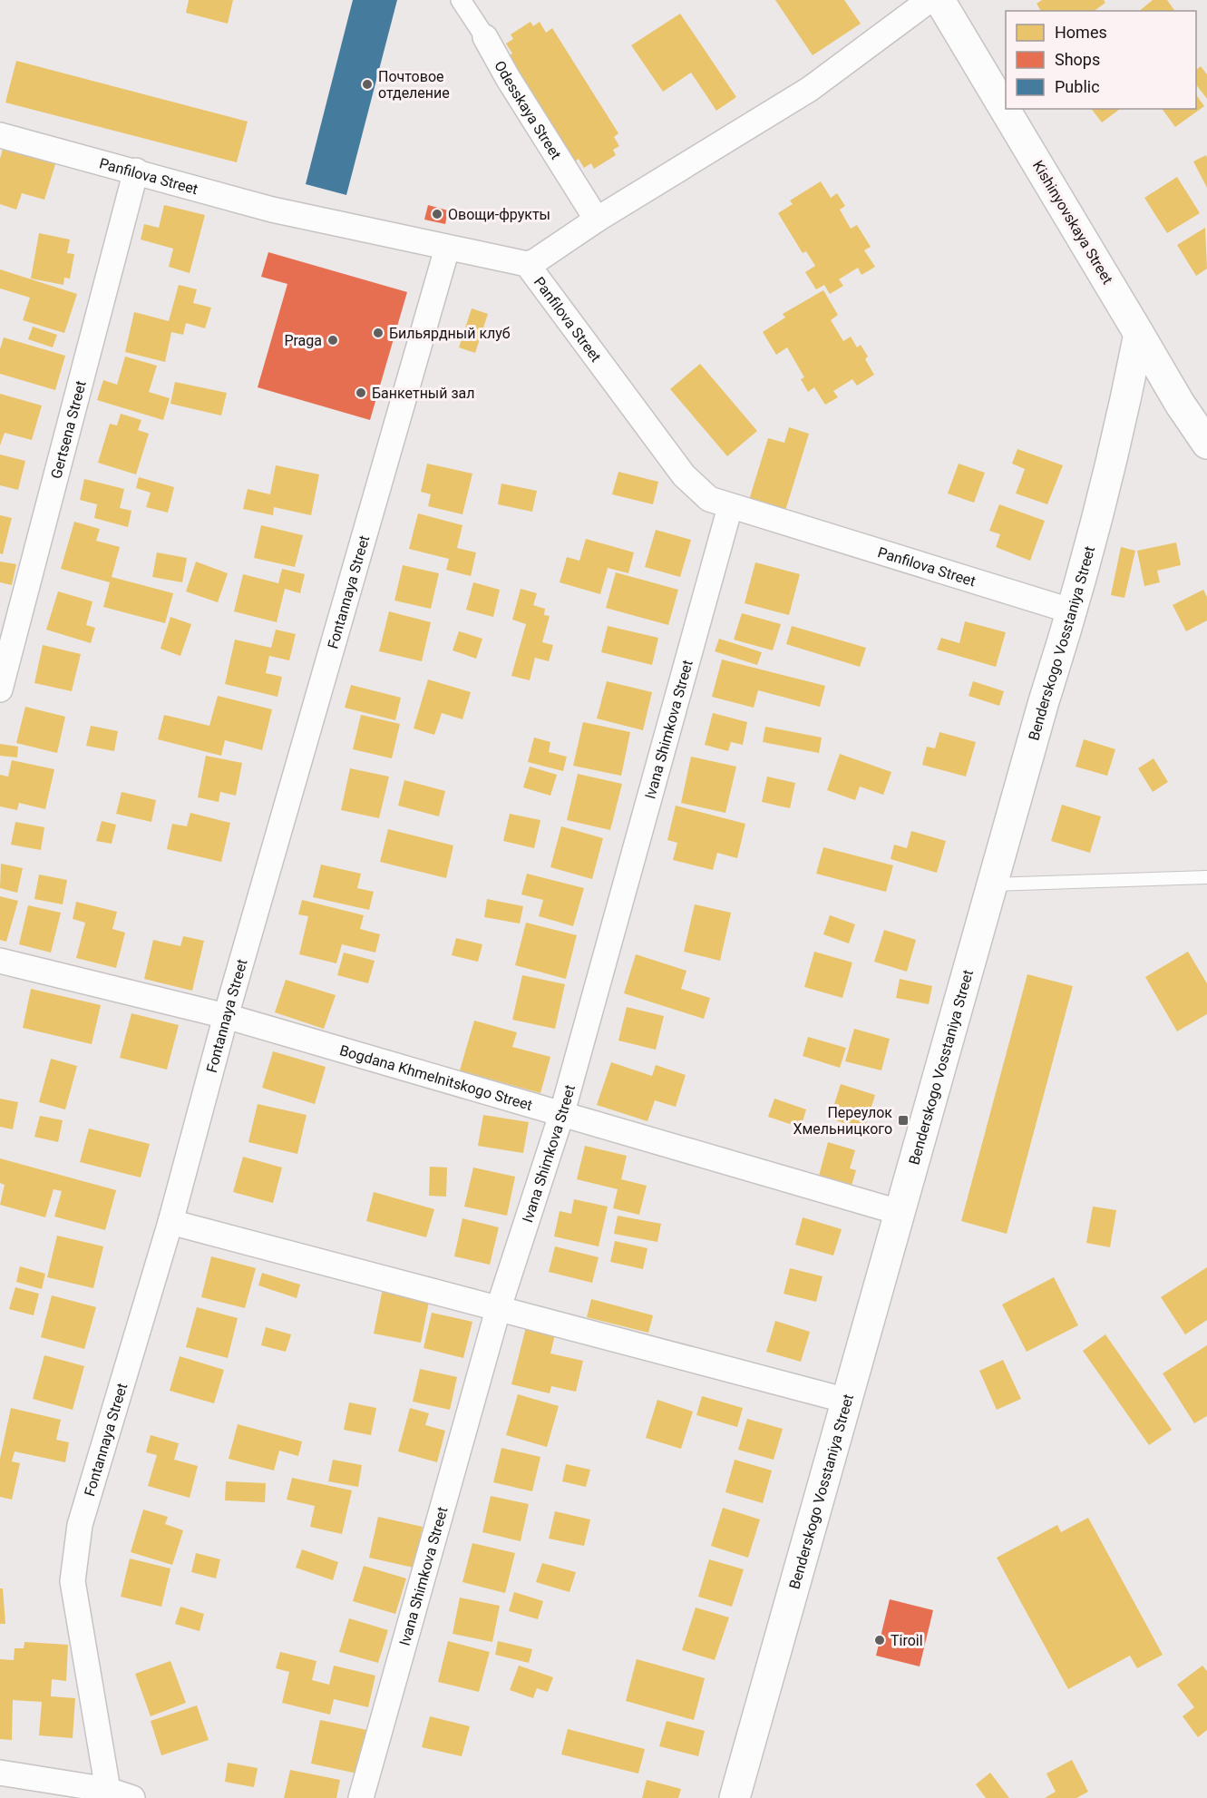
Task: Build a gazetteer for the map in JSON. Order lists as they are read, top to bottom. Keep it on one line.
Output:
{"streets":{"main road":["Kishinyovskaya Street","Benderskogo Vosstaniya Street"],"street":["Odesskaya Street","Panfilova Street","Gertsena Street","Fontannaya Street","Ivana Shimkova Street","Bogdana Khmelnitskogo Street"]},"crossings":[["Panfilova Street","Gertsena Street"],["Panfilova Street","Fontannaya Street"],["Panfilova Street","Benderskogo Vosstaniya Street"],["Panfilova Street","Ivana Shimkova Street"],["Kishinyovskaya Street","Benderskogo Vosstaniya Street"],["Fontannaya Street","Bogdana Khmelnitskogo Street"],["Benderskogo Vosstaniya Street","Bogdana Khmelnitskogo Street"],["Ivana Shimkova Street","Bogdana Khmelnitskogo Street"]],"places":{"other":["Почтовое отделение","Овощи-фрукты","Бильярдный клуб","Praga","Банкетный зал","Tiroil"],"transit":["Переулок Хмельницкого"]},"legend":["Homes","Shops","Public"]}
